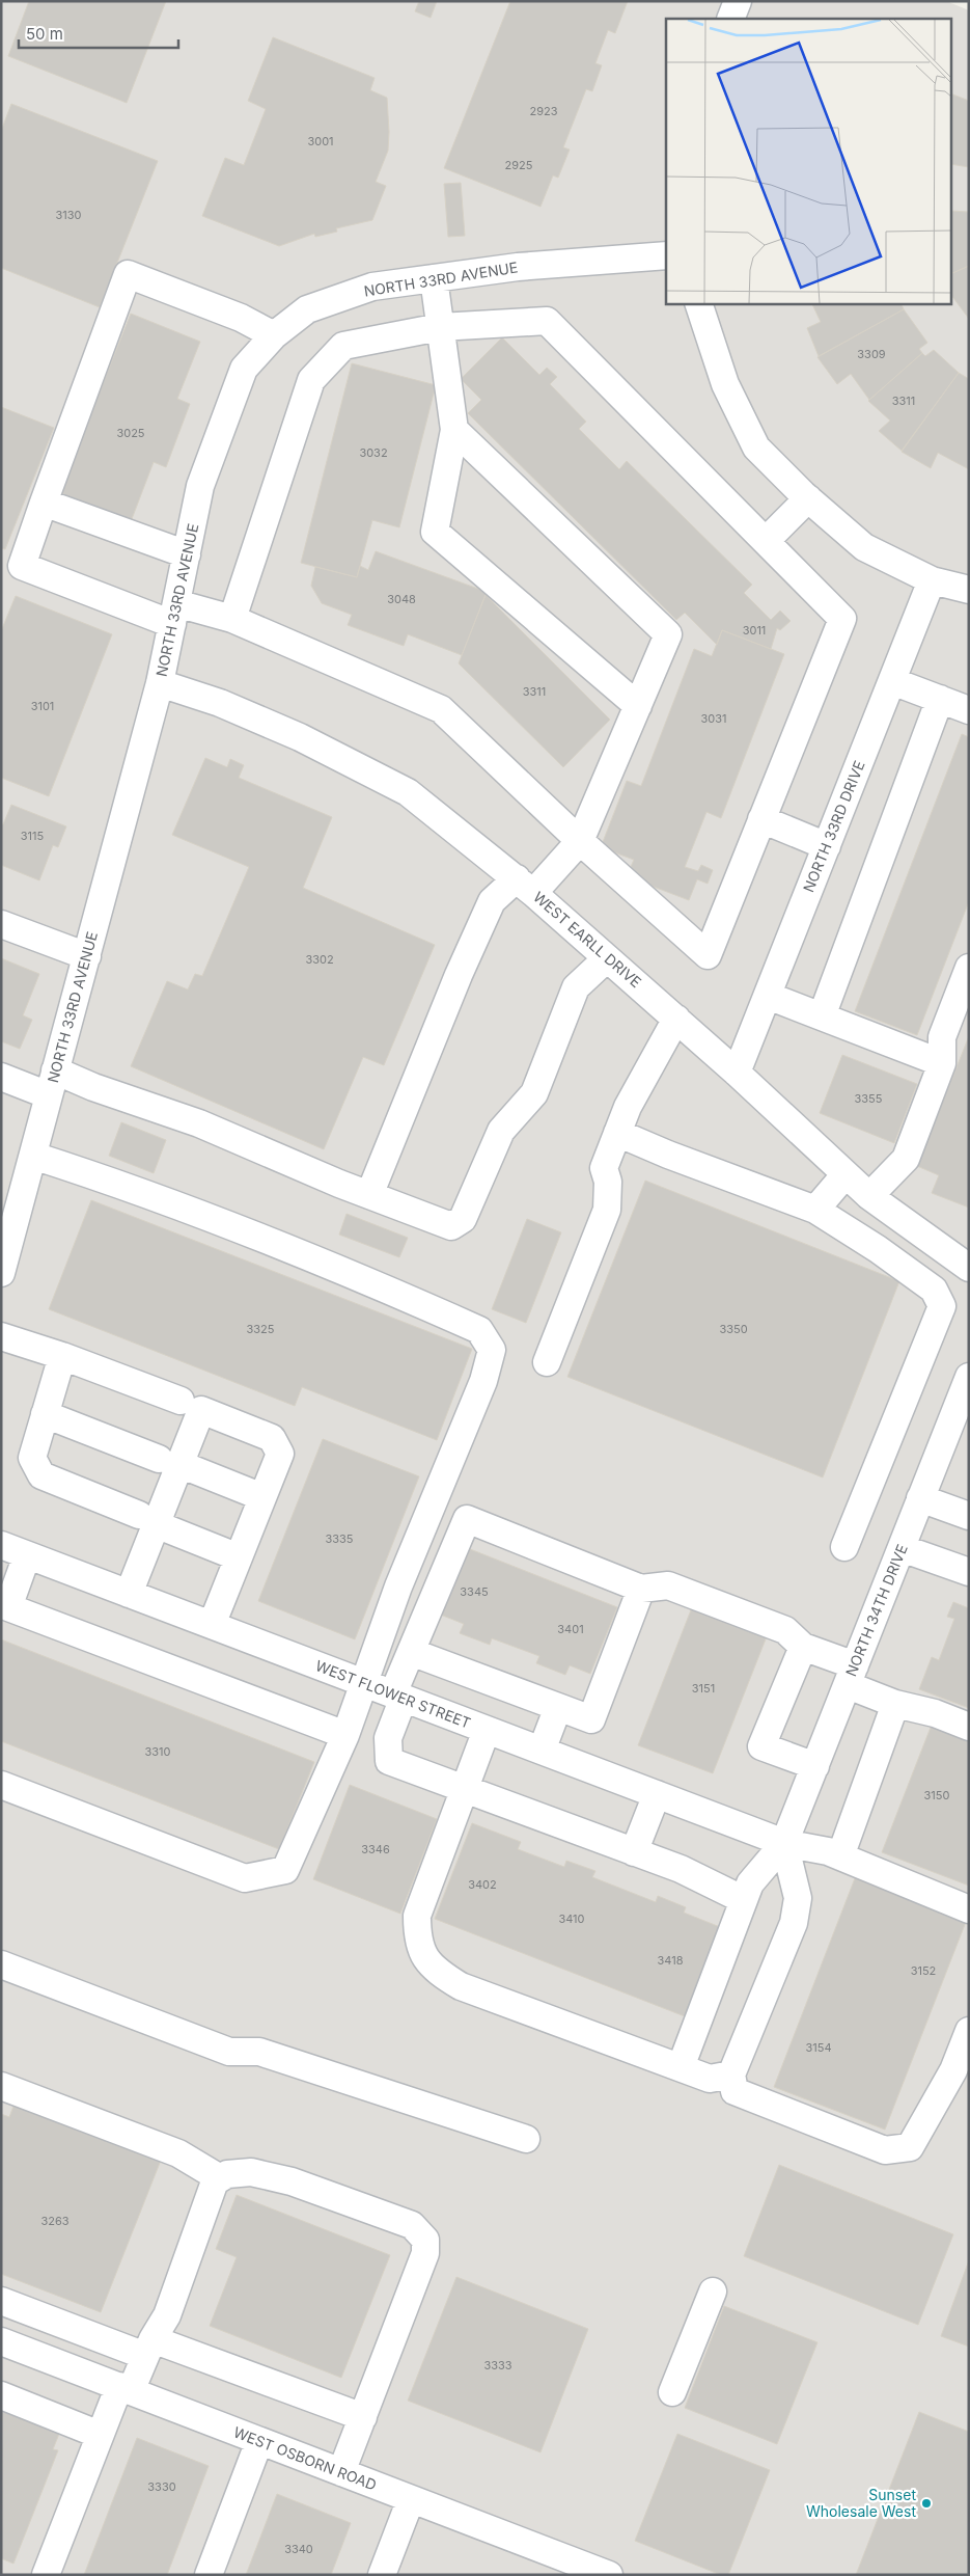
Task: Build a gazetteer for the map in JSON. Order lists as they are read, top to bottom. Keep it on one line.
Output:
{"streets":{"street":["NORTH 33RD AVENUE","NORTH 33RD DRIVE","WEST EARLL DRIVE","NORTH 34TH DRIVE","WEST FLOWER STREET","WEST OSBORN ROAD"]},"crossings":[["NORTH 33RD AVENUE","WEST EARLL DRIVE"],["NORTH 33RD DRIVE","WEST EARLL DRIVE"],["NORTH 34TH DRIVE","WEST FLOWER STREET"]],"places":["Sunset Wholesale West"],"house_numbers":["2923","3001","2925","3130","3309","3311","3025","3032","3048","3011","3311","3101","3031","3115","3302","3355","3325","3350","3335","3345","3401","3151","3310","3150","3346","3402","3410","3418","3152","3154","3263","3333","3330","3340"],"scale_bar":"50 m"}
